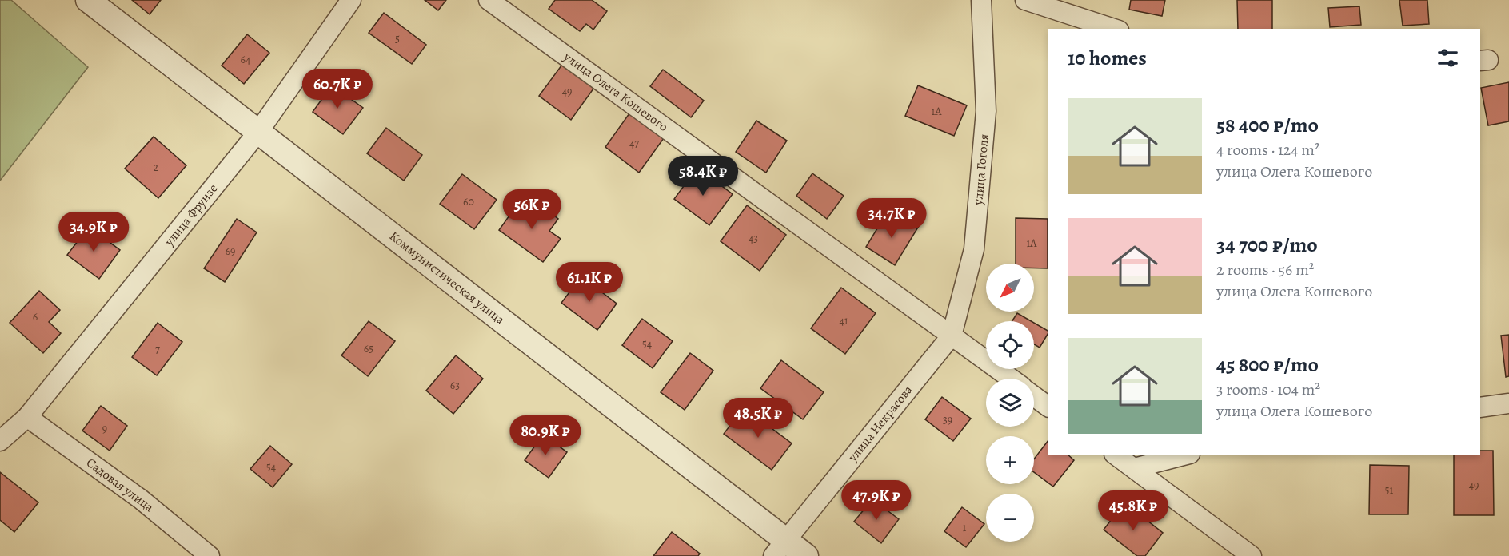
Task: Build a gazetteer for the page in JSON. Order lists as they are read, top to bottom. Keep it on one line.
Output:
{"streets":{"street":["улица Олега Кошевого","улица Гоголя","улица Фрунзе","Коммунистическая улица","улица Некрасова","Садовая улица"]},"crossings":[["улица Олега Кошевого","улица Гоголя"],["улица Олега Кошевого","улица Некрасова"],["улица Гоголя","улица Некрасова"],["улица Фрунзе","Коммунистическая улица"],["улица Фрунзе","Садовая улица"],["Коммунистическая улица","улица Некрасова"]],"house_numbers":["5","64","49","1А","47","2","60","43","1А","69","6","41","54","65","7","63","39","9","54","49","51","1"],"north":"bottom left","page":{"heading":"10 homes","price":["60.7K ₽","58.4K ₽","56K ₽","34.7K ₽","34.9K ₽","61.1K ₽","48.5K ₽","80.9K ₽","47.9K ₽","45.8K ₽"],"list":[{"name":"58 400 ₽/mo","note":"4 rooms · 124 m² · улица Олега Кошевого"},{"name":"34 700 ₽/mo","note":"2 rooms · 56 m² · улица Олега Кошевого"},{"name":"45 800 ₽/mo","note":"3 rooms · 104 m² · улица Олега Кошевого"}],"map_buttons":["+","−"]}}
